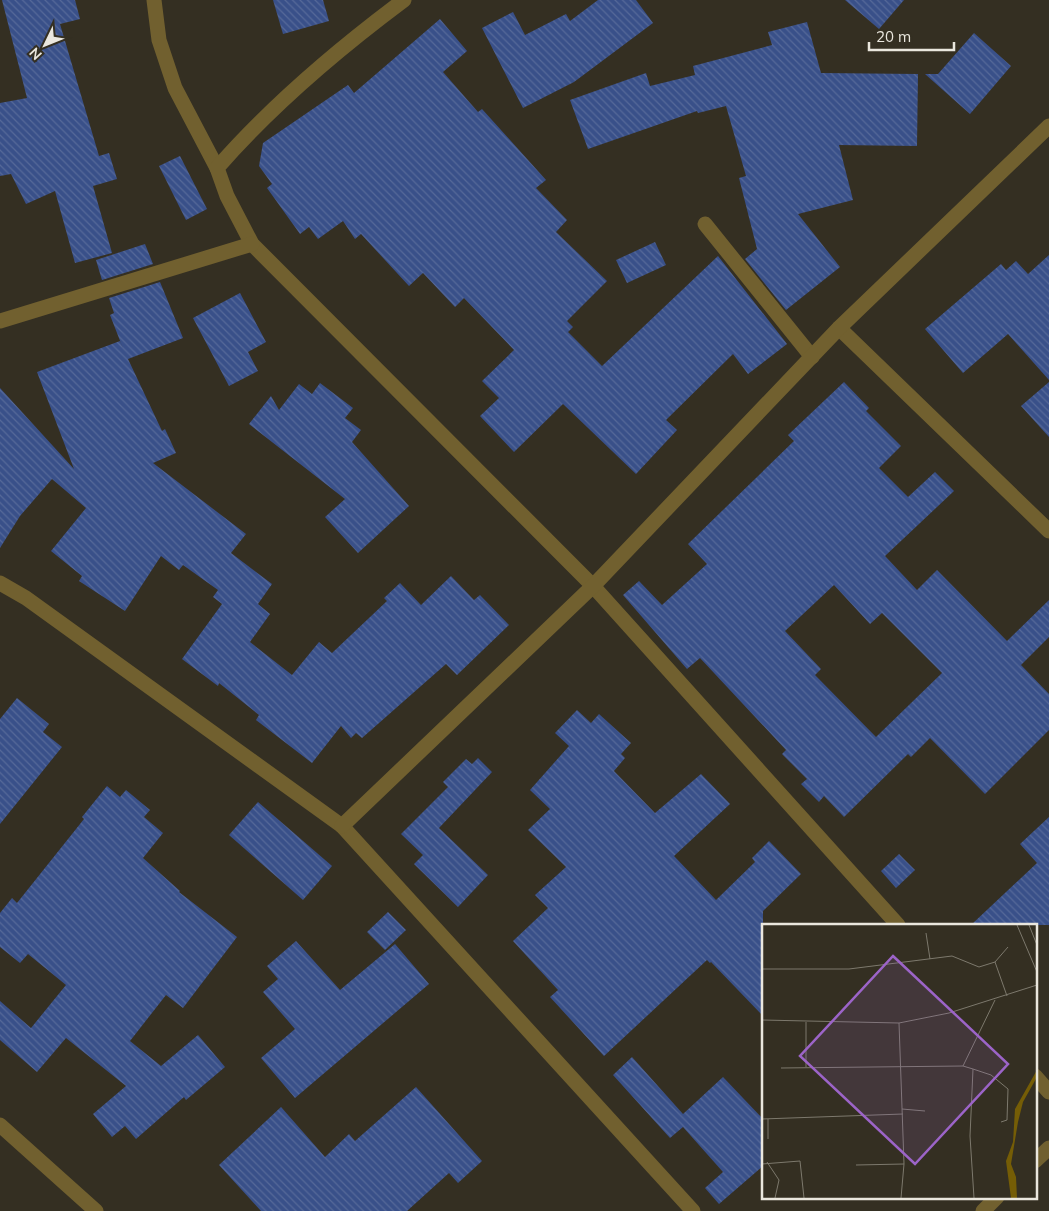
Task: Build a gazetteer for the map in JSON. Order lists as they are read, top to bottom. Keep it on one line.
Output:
{"scale_bar":"20 m","north":"bottom left"}
